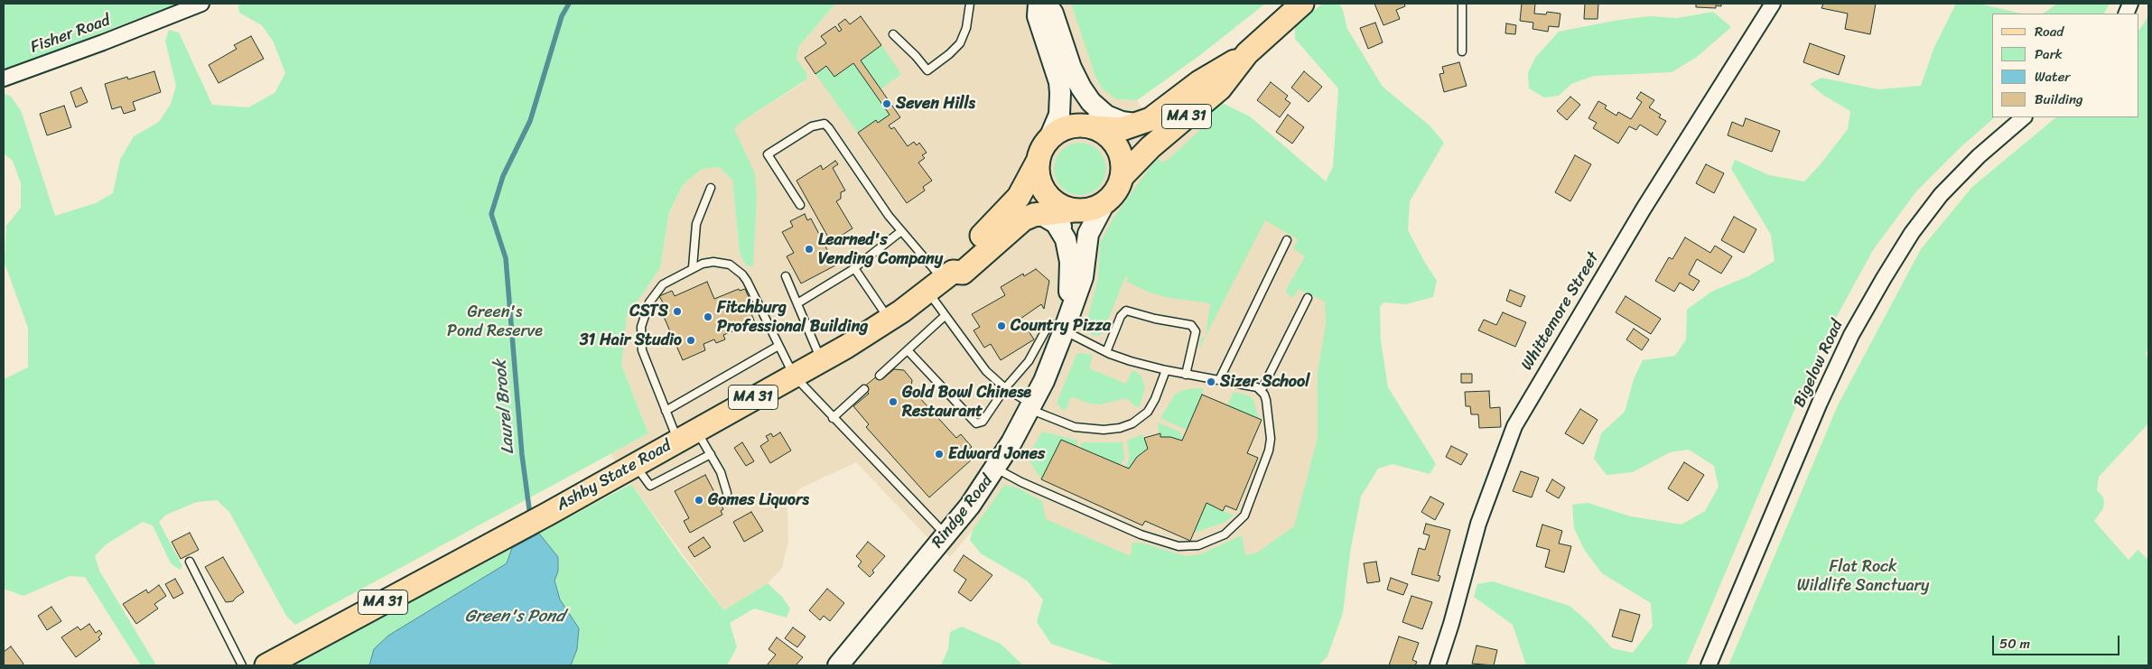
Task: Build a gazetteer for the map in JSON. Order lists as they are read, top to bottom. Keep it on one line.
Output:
{"streets":{"main road":["MA 31","Ashby State Road"],"street":["Fisher Road","Whittemore Street","Bigelow Road","Rindge Road"]},"crossings":[["MA 31","Ashby State Road"],["MA 31","Rindge Road"],["Ashby State Road","Rindge Road"]],"water":["Laurel Brook","Green's Pond"],"parks":["Green's Pond Reserve","Flat Rock Wildlife Sanctuary"],"places":["Seven Hills","Learned's Vending Company","CSTS","Fitchburg Professional Building","Country Pizza","31 Hair Studio","Sizer School","Gold Bowl Chinese Restaurant","Edward Jones","Gomes Liquors"],"legend":["Road","Park","Water","Building"],"scale_bar":"50 m"}
